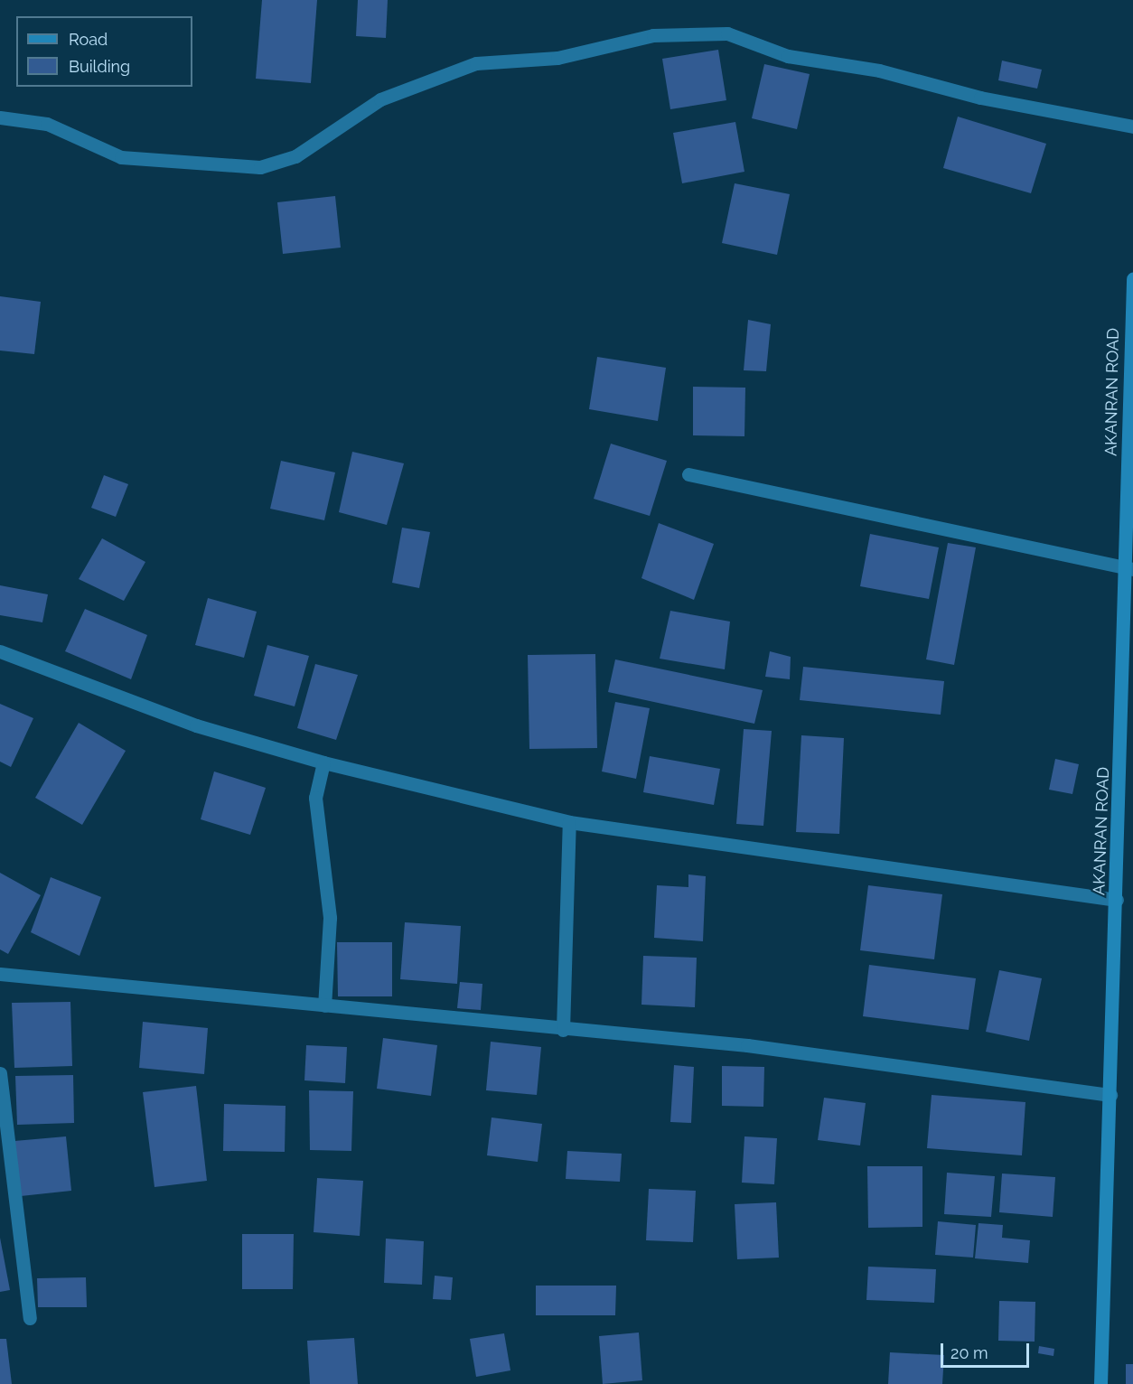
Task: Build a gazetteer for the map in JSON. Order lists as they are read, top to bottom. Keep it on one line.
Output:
{"streets":{"main road":["AKANRAN ROAD"]},"legend":["Road","Building"],"scale_bar":"20 m"}
